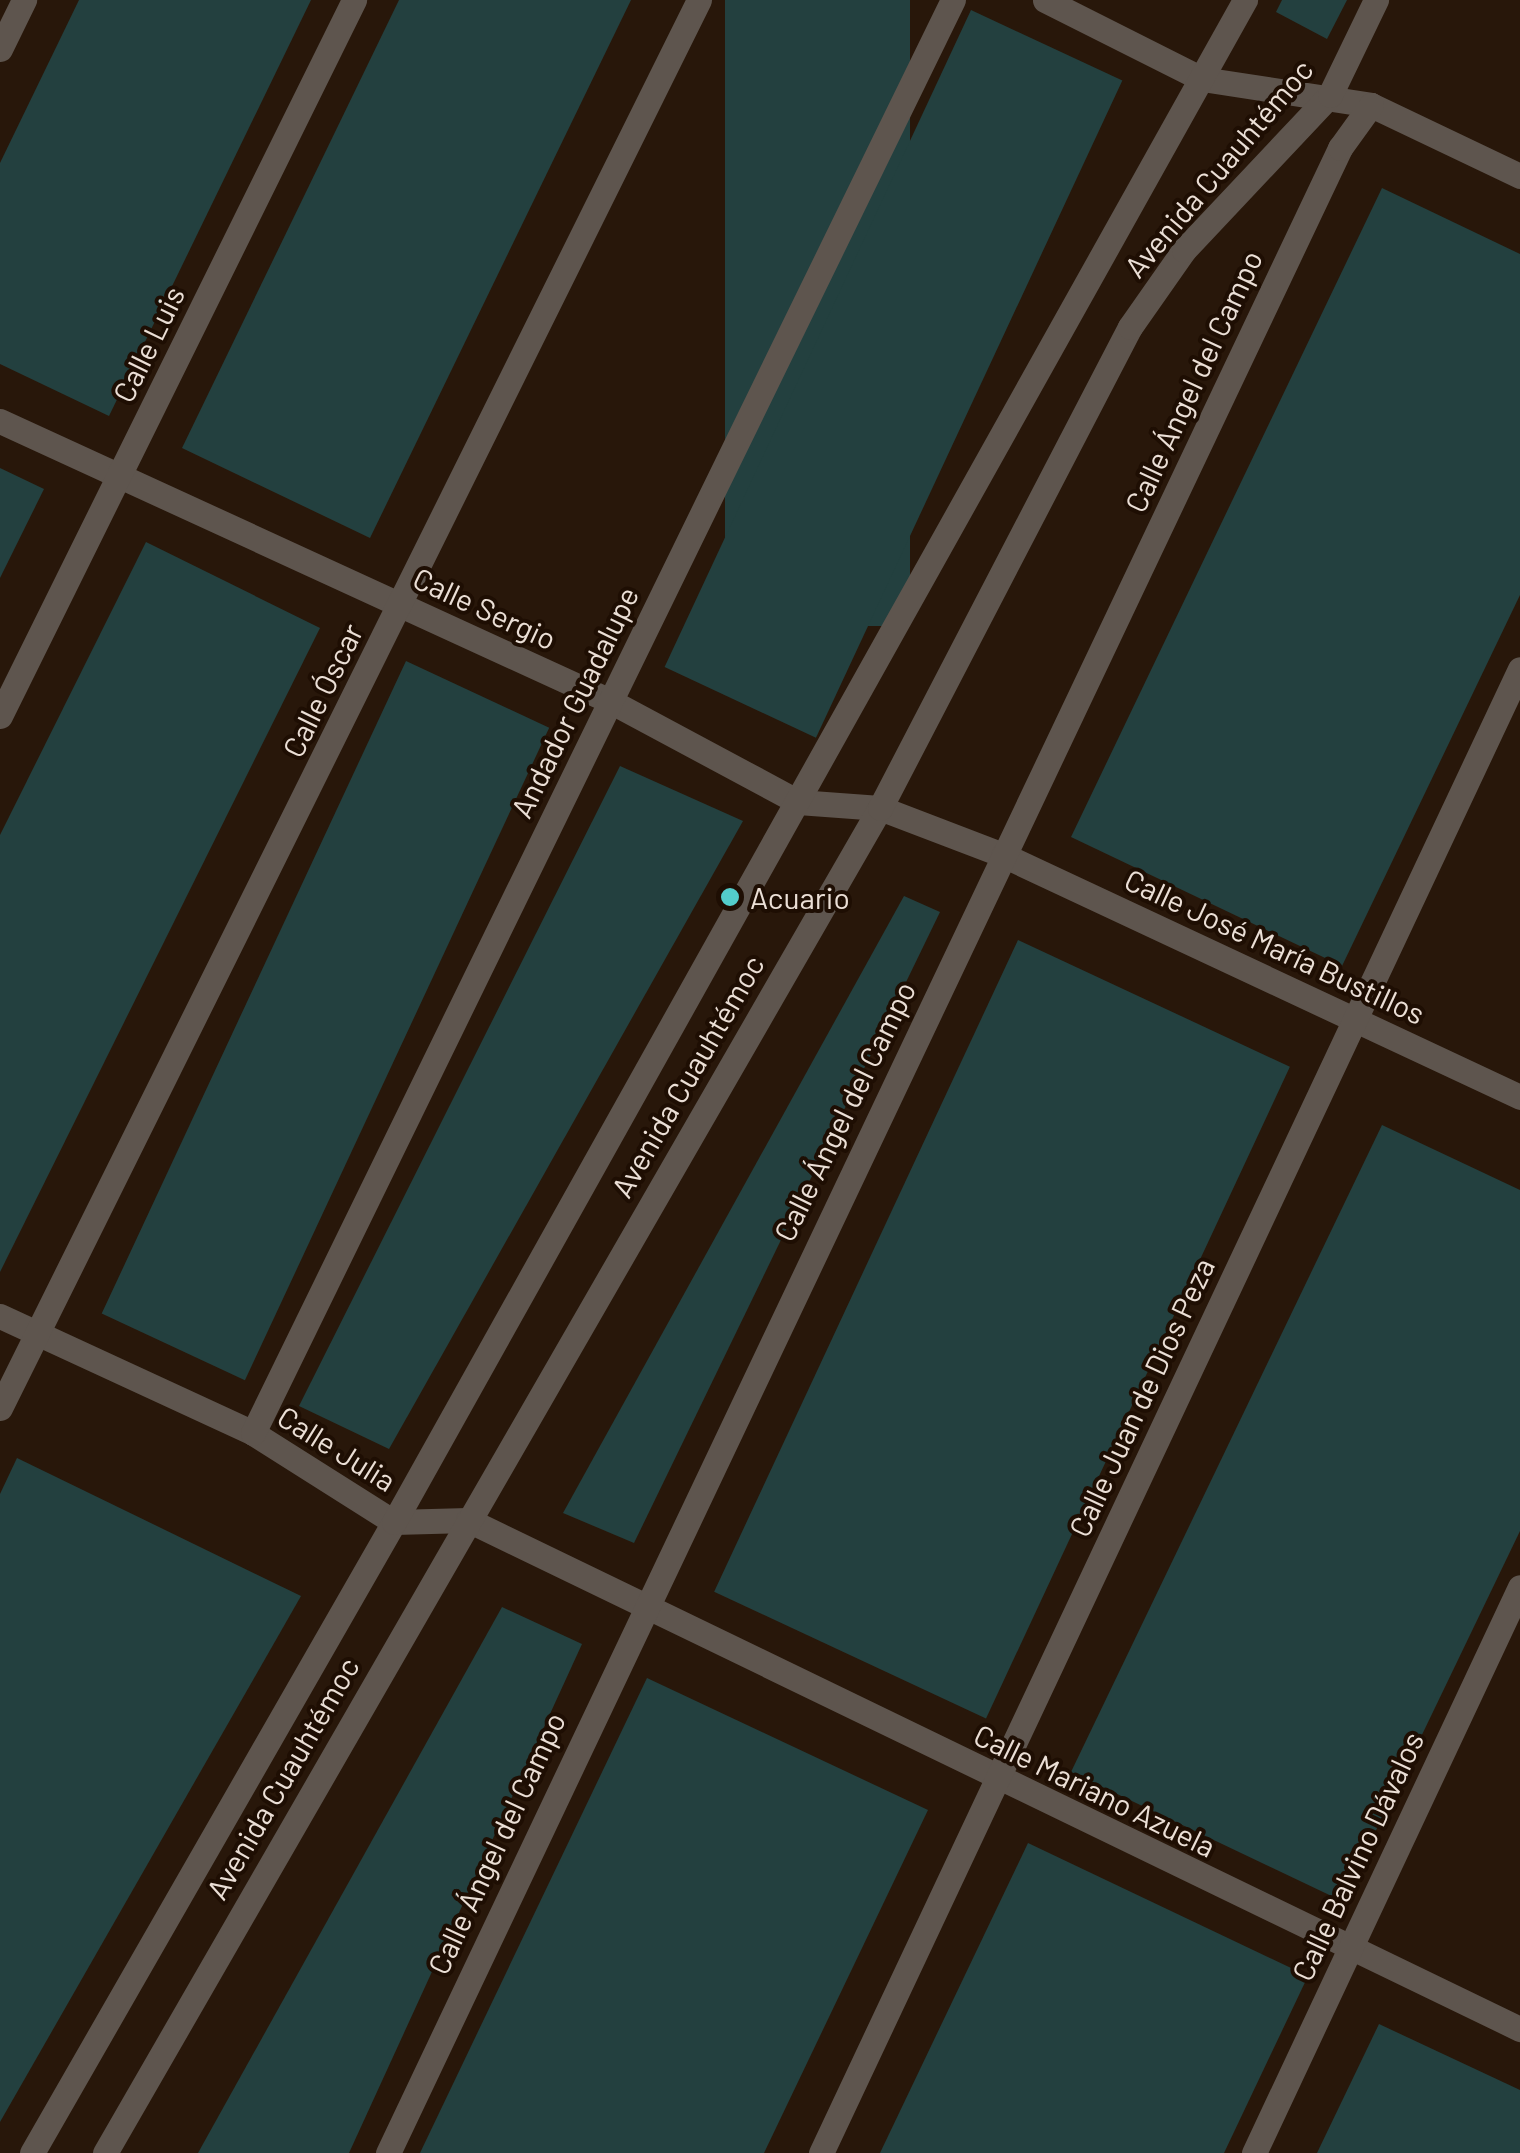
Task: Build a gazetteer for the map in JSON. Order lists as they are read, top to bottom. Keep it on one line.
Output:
{"streets":{"street":["Avenida Cuauhtémoc","Calle Luis","Calle Ángel del Campo","Calle Sergio","Calle Óscar","Andador Guadalupe","Calle José María Bustillos","Calle Juan de Dios Peza","Calle Julia","Calle Mariano Azuela","Calle Balvino Dávalos"]},"crossings":[["Avenida Cuauhtémoc","Calle Sergio"],["Avenida Cuauhtémoc","Calle Julia"],["Calle Luis","Calle Sergio"],["Calle Ángel del Campo","Calle Sergio"],["Calle Ángel del Campo","Calle José María Bustillos"],["Calle Ángel del Campo","Calle Julia"],["Calle Ángel del Campo","Calle Mariano Azuela"],["Calle Sergio","Calle Óscar"],["Calle Sergio","Andador Guadalupe"],["Calle Sergio","Calle José María Bustillos"],["Calle Óscar","Calle Julia"],["Andador Guadalupe","Calle Julia"],["Calle José María Bustillos","Calle Juan de Dios Peza"],["Calle Juan de Dios Peza","Calle Mariano Azuela"],["Calle Julia","Calle Mariano Azuela"],["Calle Mariano Azuela","Calle Balvino Dávalos"]],"places":["Acuario"]}
